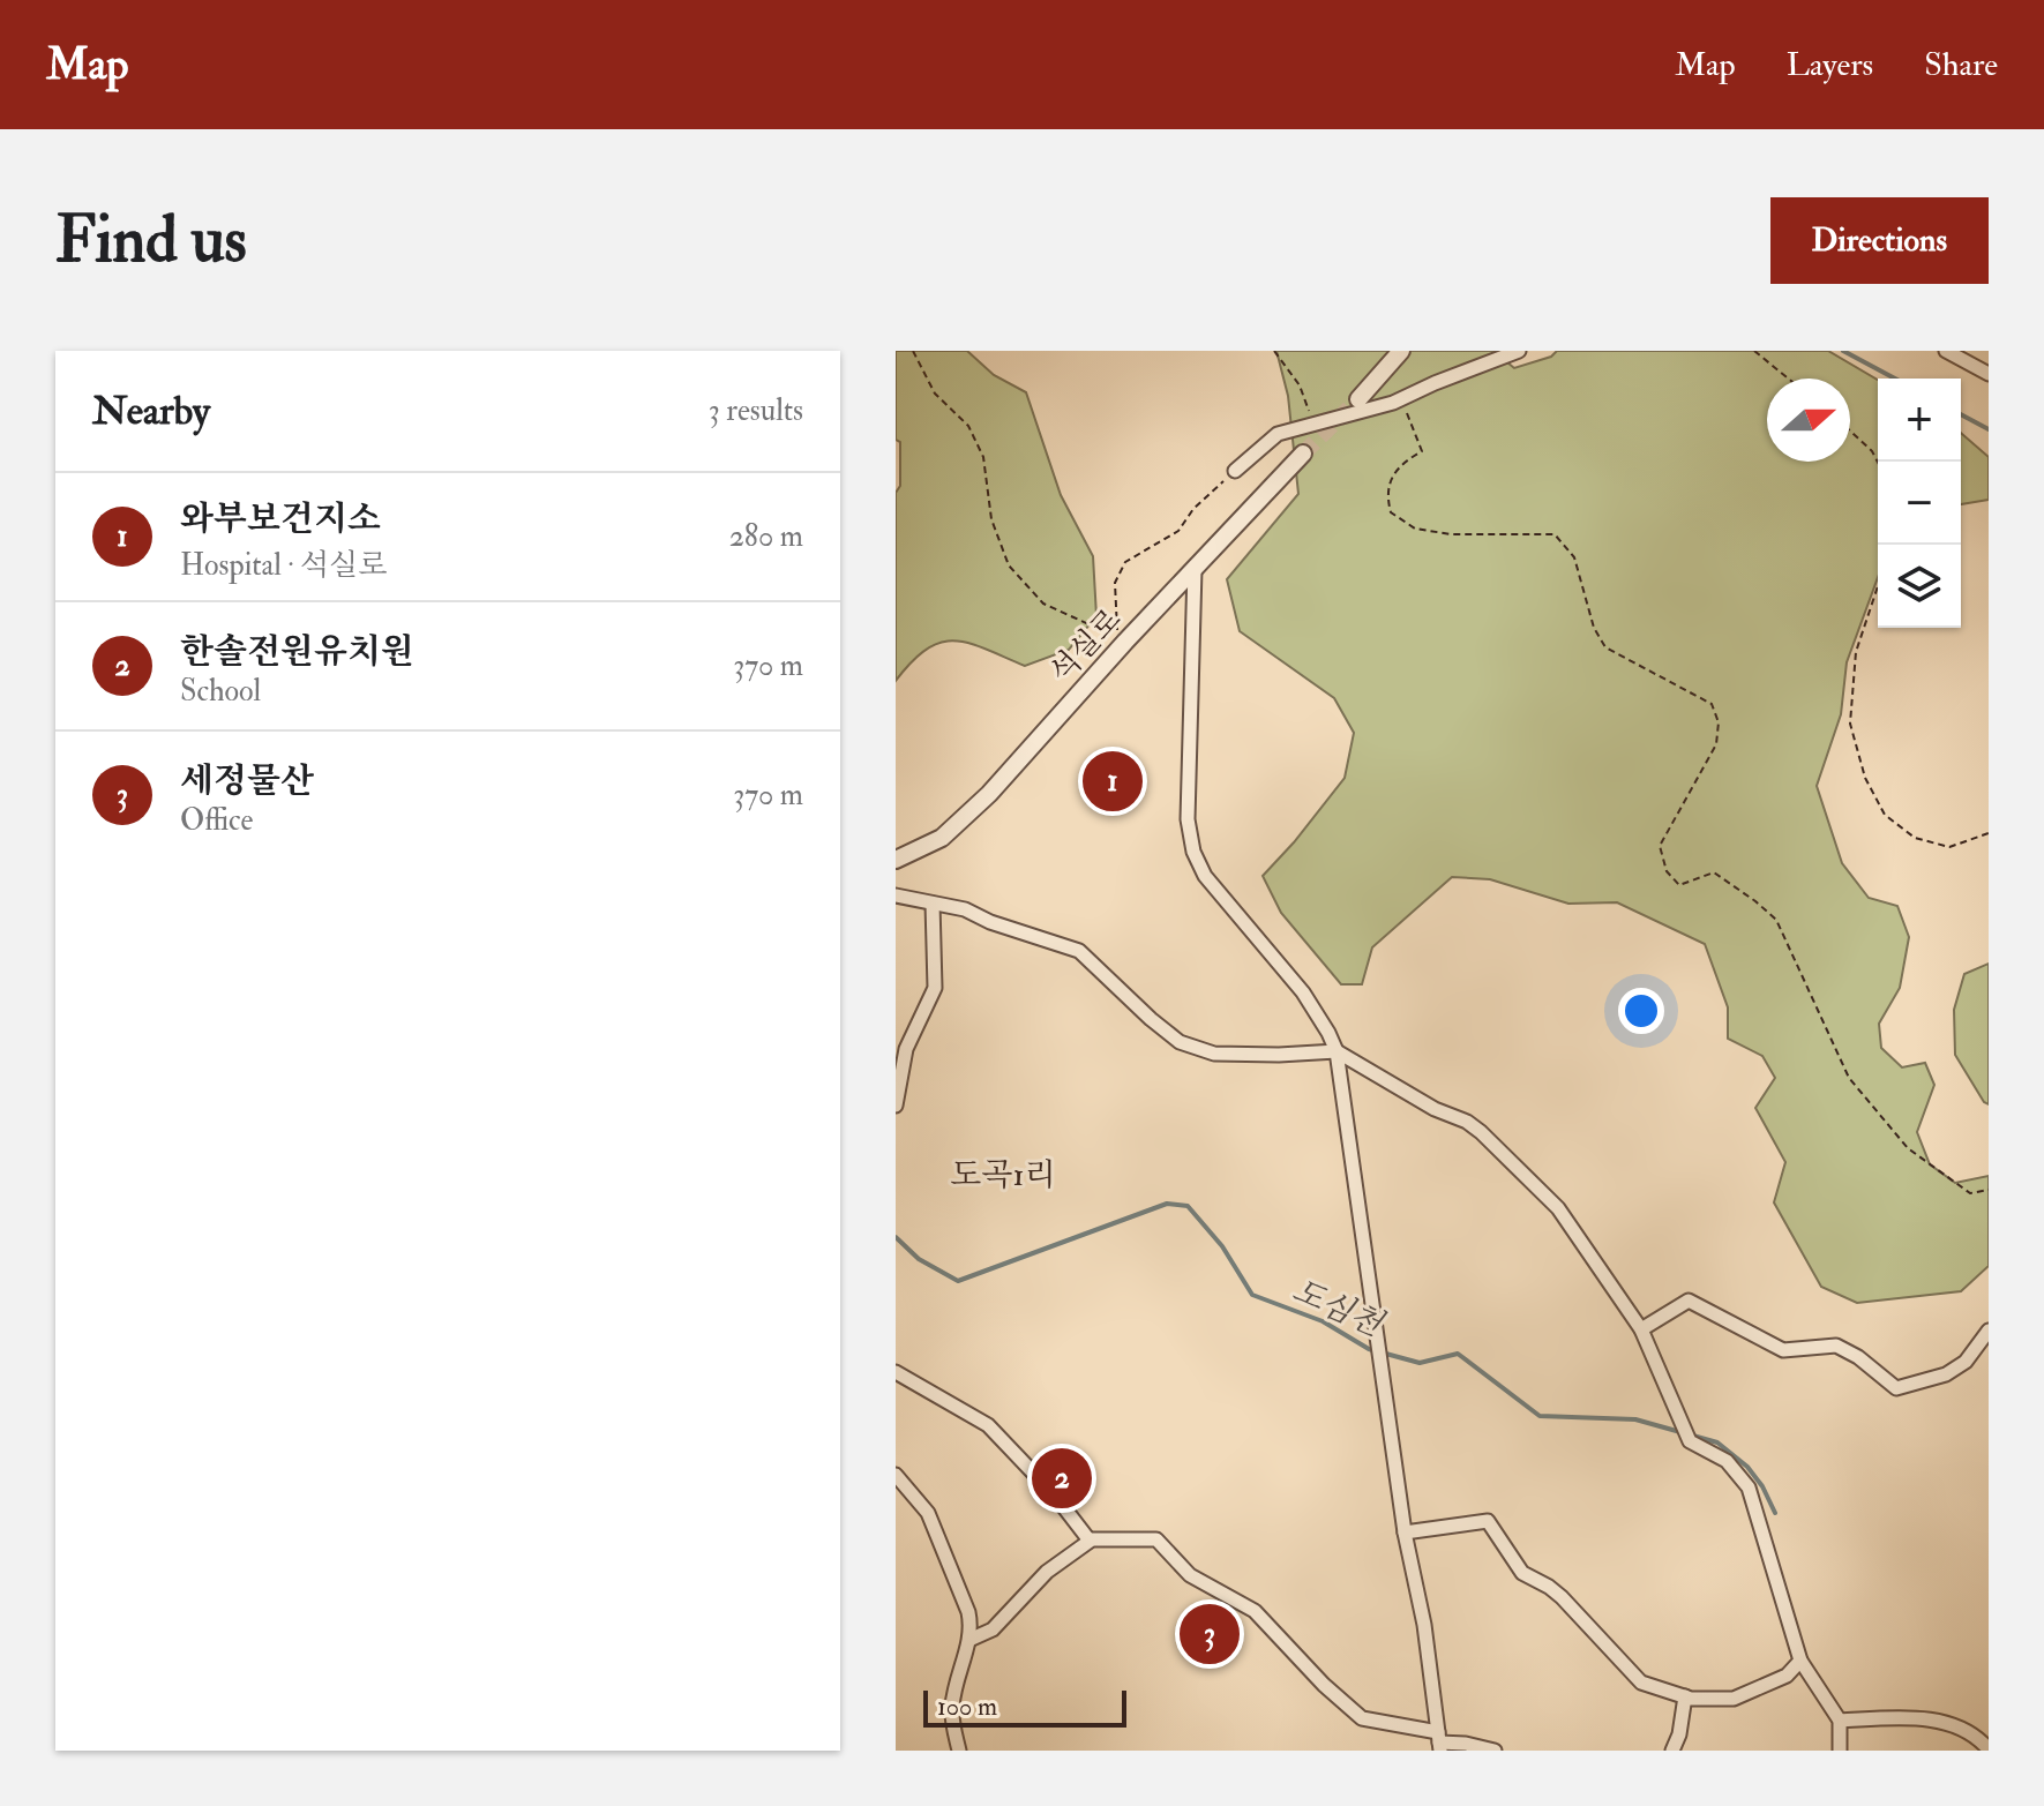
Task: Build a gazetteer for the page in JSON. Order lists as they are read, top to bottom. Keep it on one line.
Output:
{"streets":{"street":["석실로"]},"districts":["도곡1리"],"water":["도심천"],"scale_bar":"100 m","north":"right","page":{"header":"Map","nav":["Map","Layers","Share"],"buttons":"Directions","title":"Find us","heading":["Nearby","3 results"],"map_buttons":["+","−"],"list":[{"mark":"1","name":"와부보건지소","note":"Hospital · 석실로","value":"280 m"},{"mark":"2","name":"한솔전원유치원","note":"School","value":"370 m"},{"mark":"3","name":"세정물산","note":"Office","value":"370 m"}],"pins":["1","2","3"],"scale":"100 m"}}
